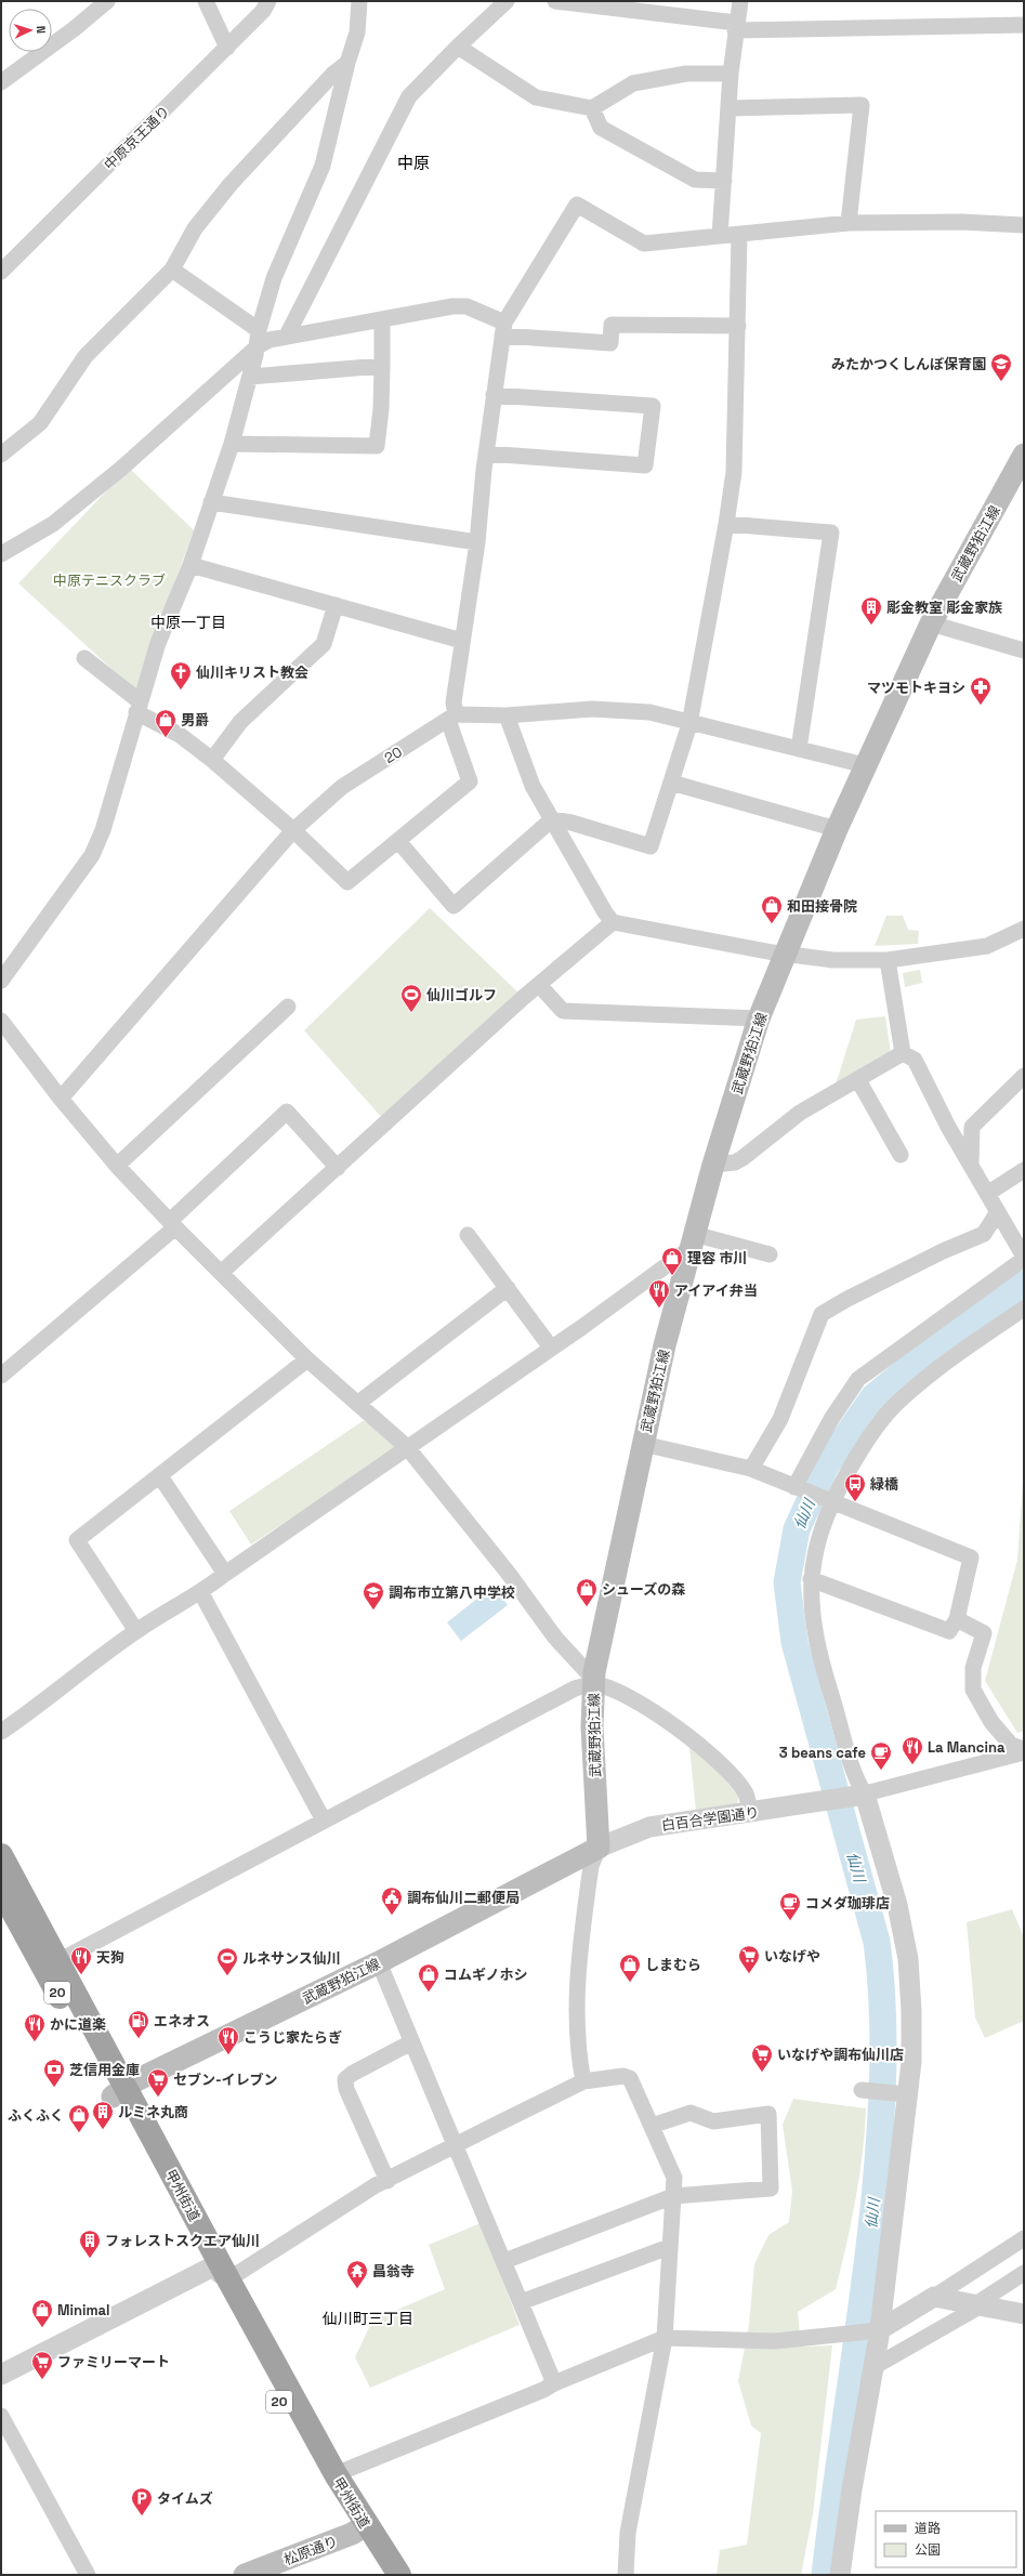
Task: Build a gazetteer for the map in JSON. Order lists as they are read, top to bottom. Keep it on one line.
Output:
{"streets":{"highway":["20","甲州街道"],"main road":["武蔵野狛江線","松原通り"],"street":["中原京王通り","白百合学園通り"]},"crossings":[["武蔵野狛江線","白百合学園通り"],["武蔵野狛江線","甲州街道"],["甲州街道","松原通り"]],"districts":["中原","中原一丁目","仙川町三丁目"],"water":["仙川"],"parks":["中原テニスクラブ"],"places":{"school or university":["みたかつくしんぼ保育園","調布市立第八中学校"],"building":["彫金教室 彫金家族","ルミネ丸商","フォレストスクエア仙川"],"church":["仙川キリスト教会"],"pharmacy":["マツモトキヨシ"],"shop":["男爵","和田接骨院","理容 市川","シューズの森","しまむら","コムギノホシ","ふくふく","Minimal"],"sports":["仙川ゴルフ","ルネサンス仙川"],"restaurant":["アイアイ弁当","La Mancina","天狗","かに道楽","こうじ家たらぎ"],"bus stop":["緑橋"],"cafe":["3 beans cafe","コメダ珈琲店"],"public building":["調布仙川二郵便局"],"supermarket":["いなげや","いなげや調布仙川店","セブン-イレブン","ファミリーマート"],"fuel station":["エネオス"],"bank":["芝信用金庫"],"temple":["昌翁寺"],"parking":["タイムズ"]},"legend":["道路","公園"],"north":"right"}
